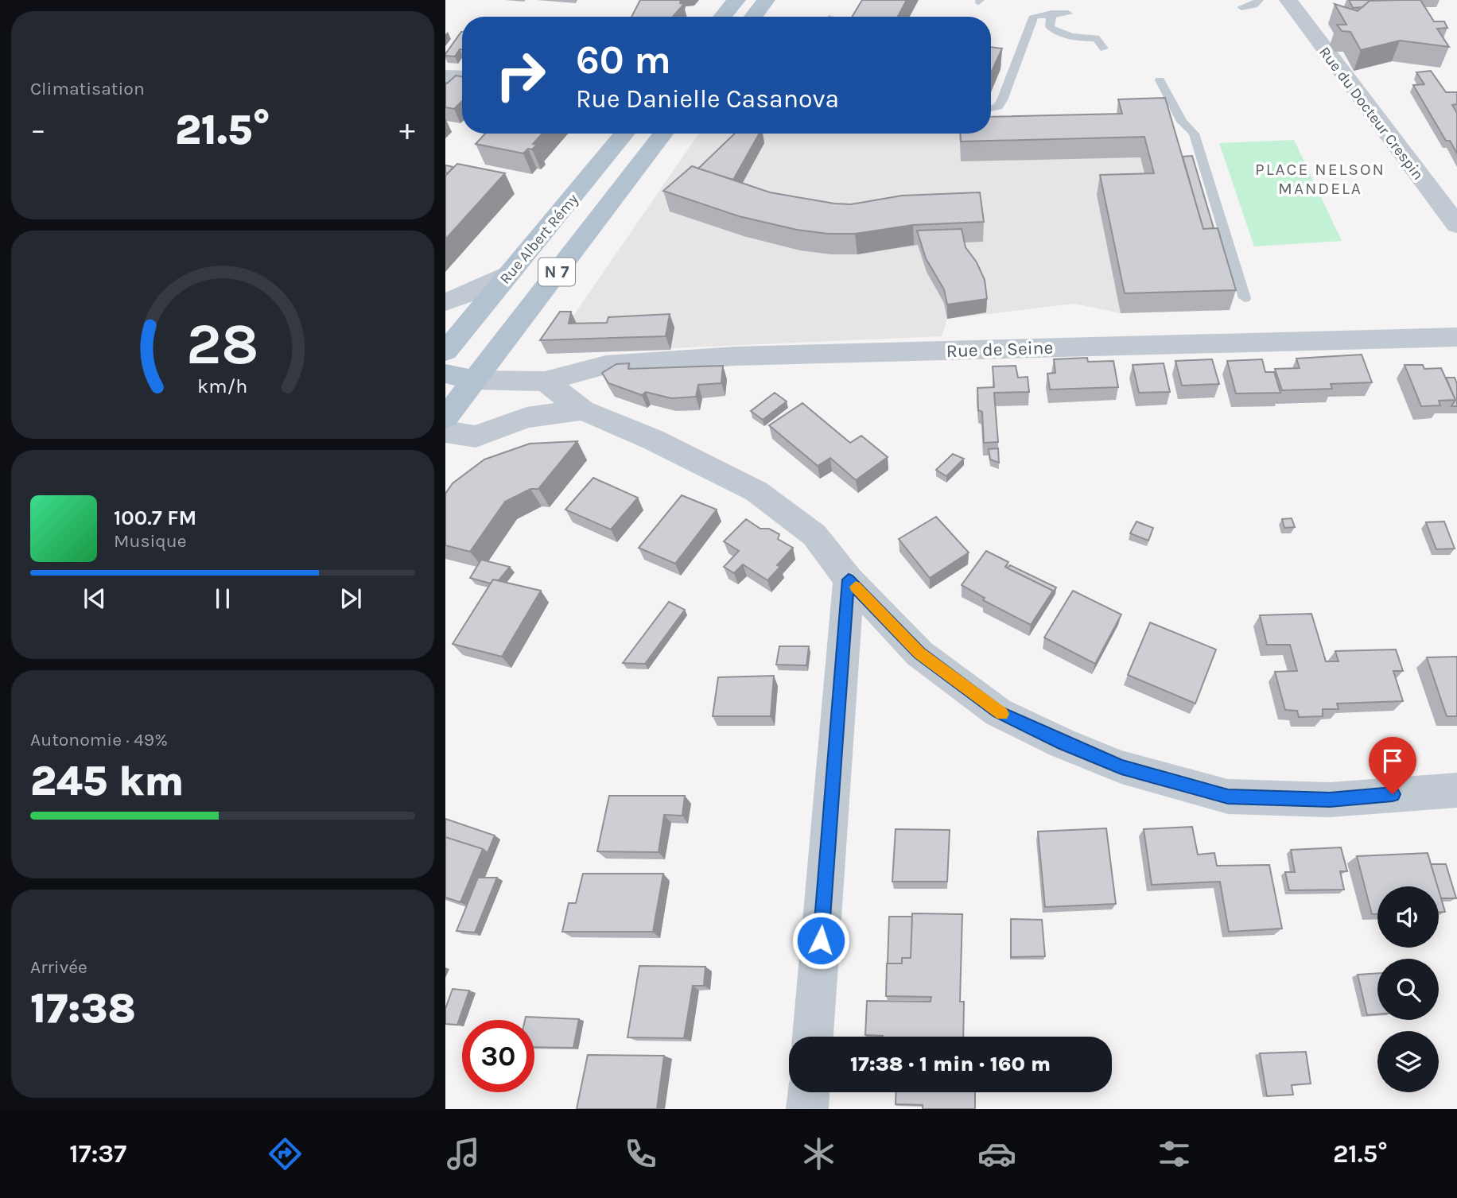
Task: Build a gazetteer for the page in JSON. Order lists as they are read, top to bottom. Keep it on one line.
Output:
{"streets":{"main road":["Rue Albert Rémy","N 7"],"street":["Rue du Docteur Crespin","Rue de Seine"]},"crossings":[["Rue Albert Rémy","Rue de Seine"]],"districts":["PLACE NELSON MANDELA"],"page":{"tile":["Climatisation",["Autonomie · 49%","245 km"],["Arrivée","17:38"]],"turn":["60 m","Rue Danielle Casanova"],"heat":["−","21.5°","+"],"song":["100.7 FM","Musique"],"limit":"30","trip":"17:38 · 1 min · 160 m","tabs":["17:37","21.5°"],"gauge":["28","km/h"]}}
